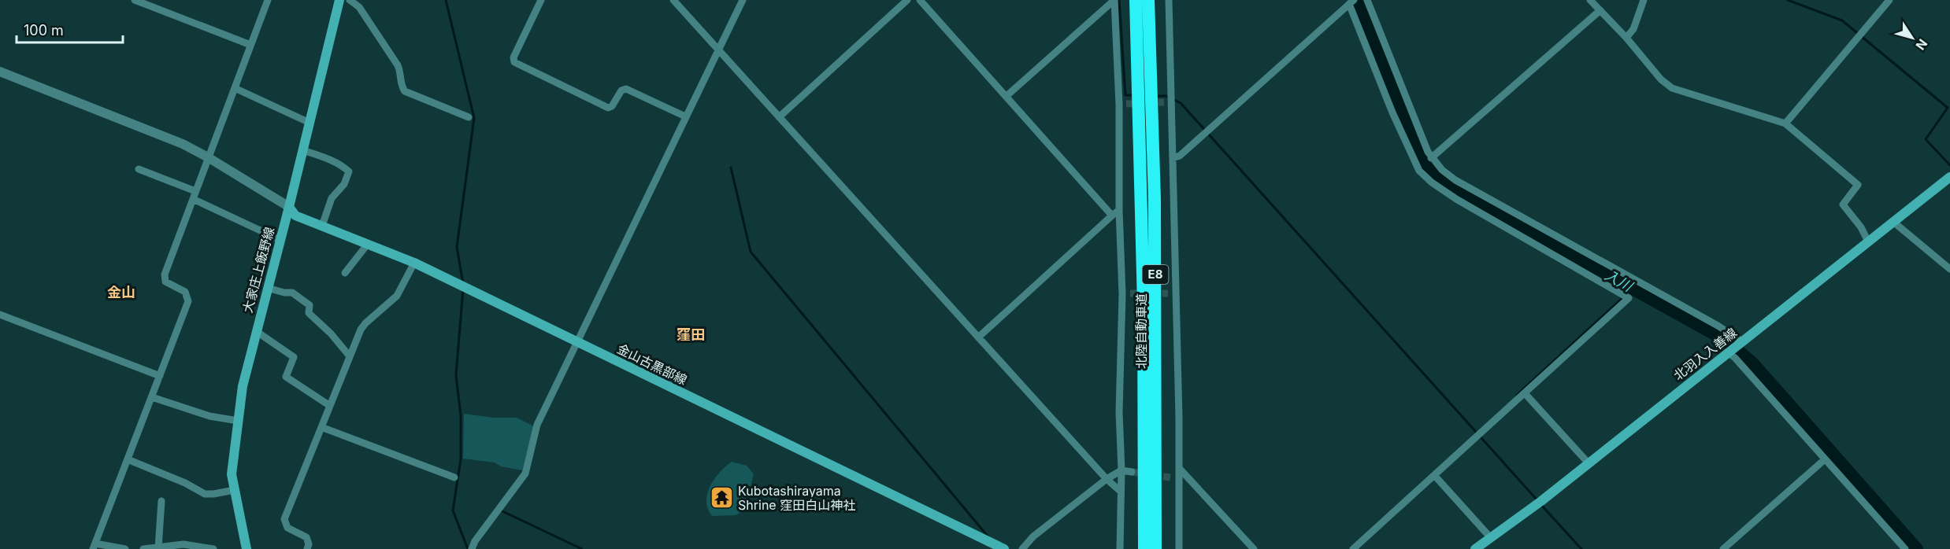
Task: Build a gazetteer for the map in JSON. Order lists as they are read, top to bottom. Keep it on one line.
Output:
{"streets":{"highway":["E8","北陸自動車道"],"main road":["大家庄上飯野線","北羽入入善線","金山古黒部線"]},"crossings":[["大家庄上飯野線","金山古黒部線"]],"districts":["金山","窪田"],"water":["入川"],"places":{"temple":["Kubotashirayama Shrine 窪田白山神社"]},"scale_bar":"100 m","north":"bottom right"}
